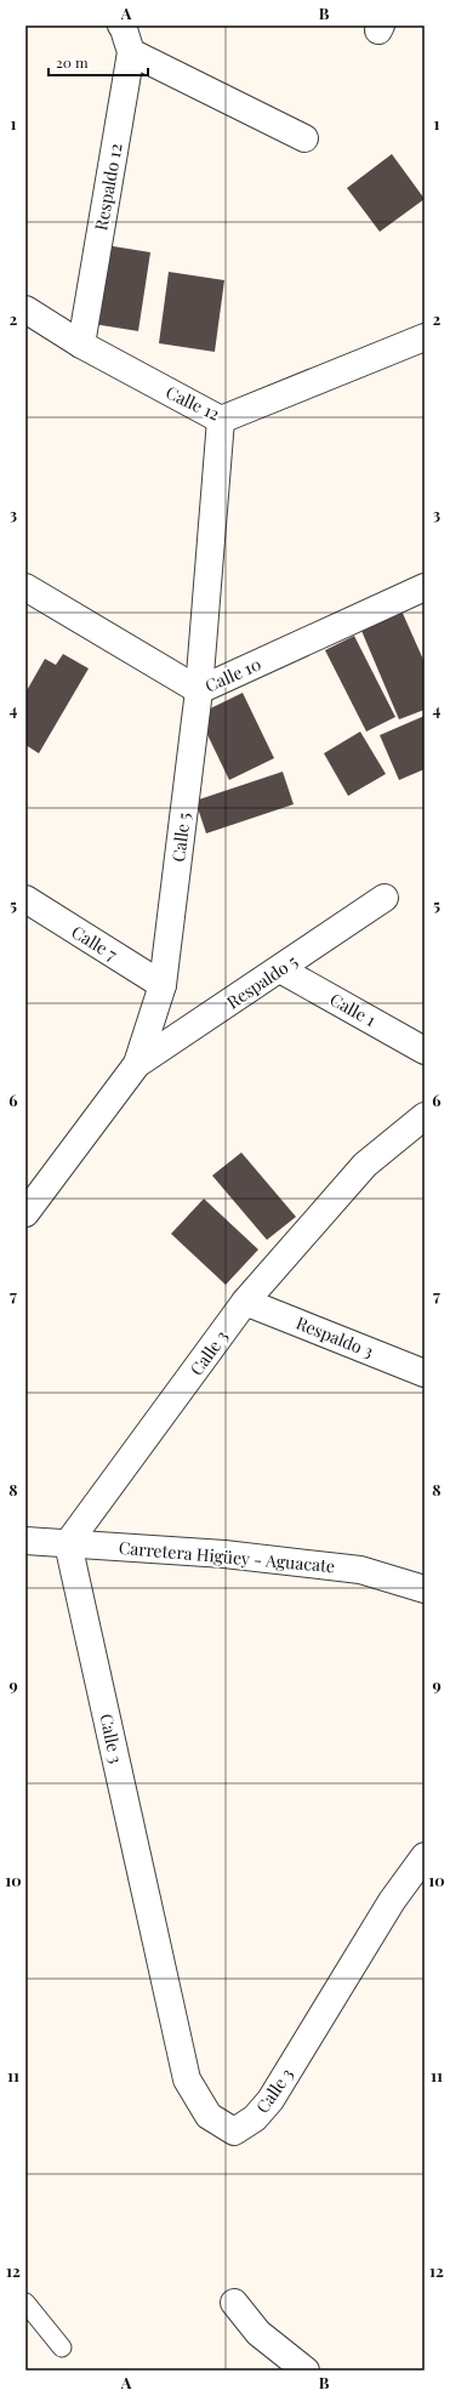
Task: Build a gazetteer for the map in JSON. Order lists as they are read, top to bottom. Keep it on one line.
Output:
{"streets":{"street":["Respaldo 12","Calle 12","Calle 10","Calle 5","Calle 7","Respaldo 5","Calle 1","Respaldo 3","Calle 3","Carretera Higüey - Aguacate"]},"crossings":[["Respaldo 12","Calle 12"],["Calle 12","Calle 5"],["Calle 10","Calle 5"],["Calle 5","Calle 7"],["Calle 5","Respaldo 5"],["Respaldo 5","Calle 1"],["Respaldo 3","Calle 3"],["Calle 3","Carretera Higüey - Aguacate"]],"scale_bar":"20 m","grid":{"columns":["A","B"],"rows":["1","2","3","4","5","6","7","8","9","10","11","12"]}}
